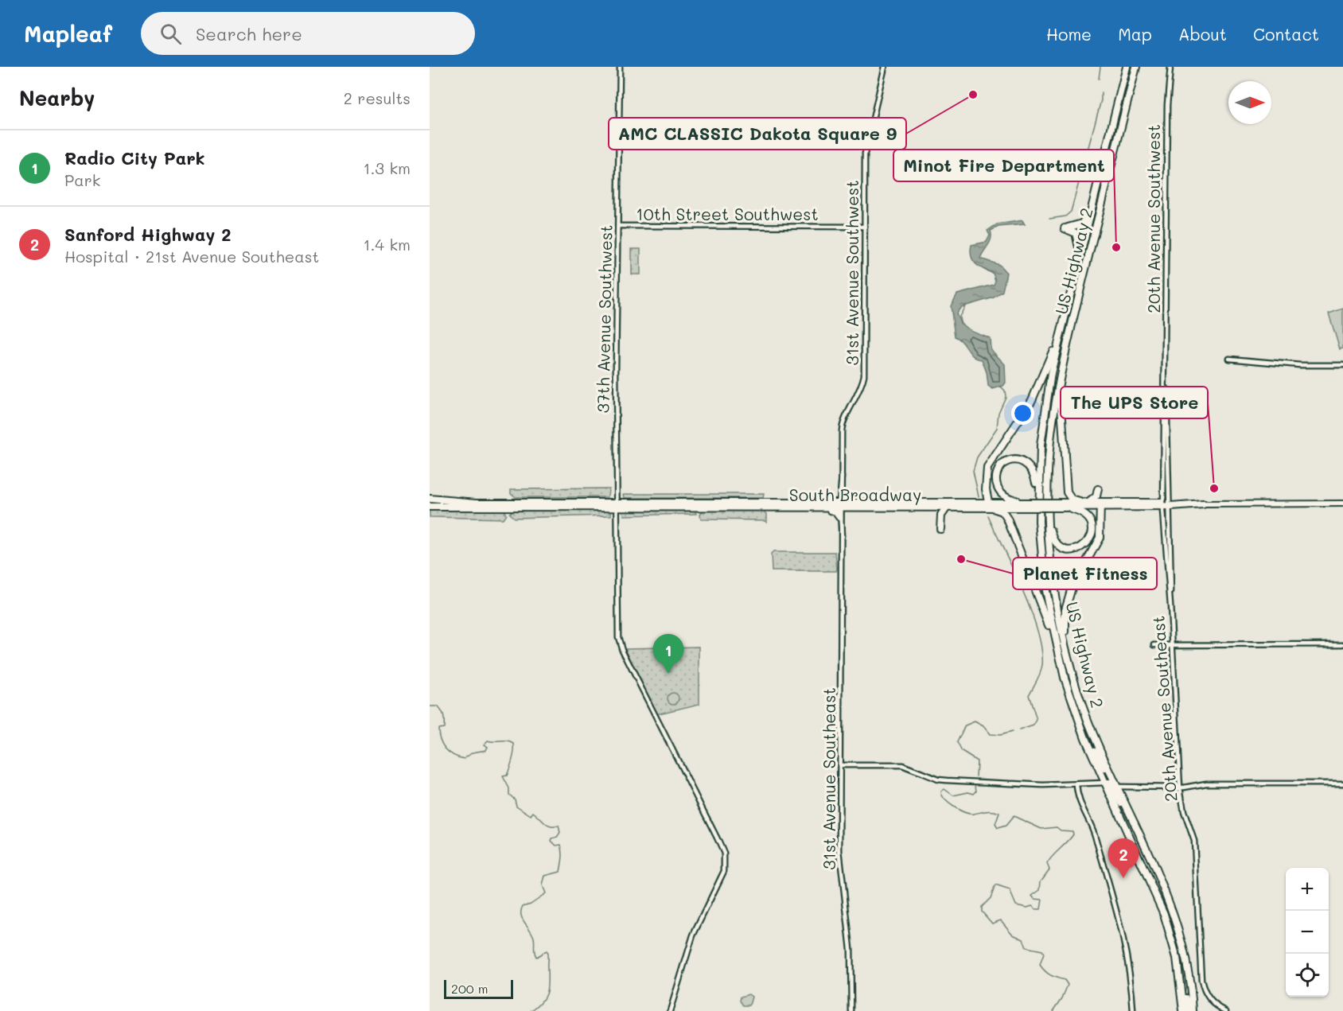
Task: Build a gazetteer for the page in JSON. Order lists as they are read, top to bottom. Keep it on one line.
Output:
{"streets":{"highway":["US Highway 2","South Broadway"],"street":["10th Street Southwest","20th Avenue Southwest","31st Avenue Southwest","37th Avenue Southwest","20th Avenue Southeast","31st Avenue Southeast"]},"crossings":[["10th Street Southwest","31st Avenue Southwest"],["10th Street Southwest","37th Avenue Southwest"],["20th Avenue Southwest","South Broadway"],["20th Avenue Southwest","20th Avenue Southeast"],["31st Avenue Southwest","South Broadway"],["31st Avenue Southwest","31st Avenue Southeast"],["37th Avenue Southwest","South Broadway"]],"places":["AMC CLASSIC Dakota Square 9","Minot Fire Department","The UPS Store","Planet Fitness"],"scale_bar":"200 m","north":"right","page":{"header":"Mapleaf","search":"Search here","nav":["Home","Map","About","Contact"],"heading":["Nearby","2 results"],"list":[{"mark":"1","name":"Radio City Park","note":"Park","value":"1.3 km"},{"mark":"2","name":"Sanford Highway 2","note":"Hospital · 21st Avenue Southeast","value":"1.4 km"}],"pins":["1","2"],"map_buttons":["+","−"],"scale":"200 m"}}
